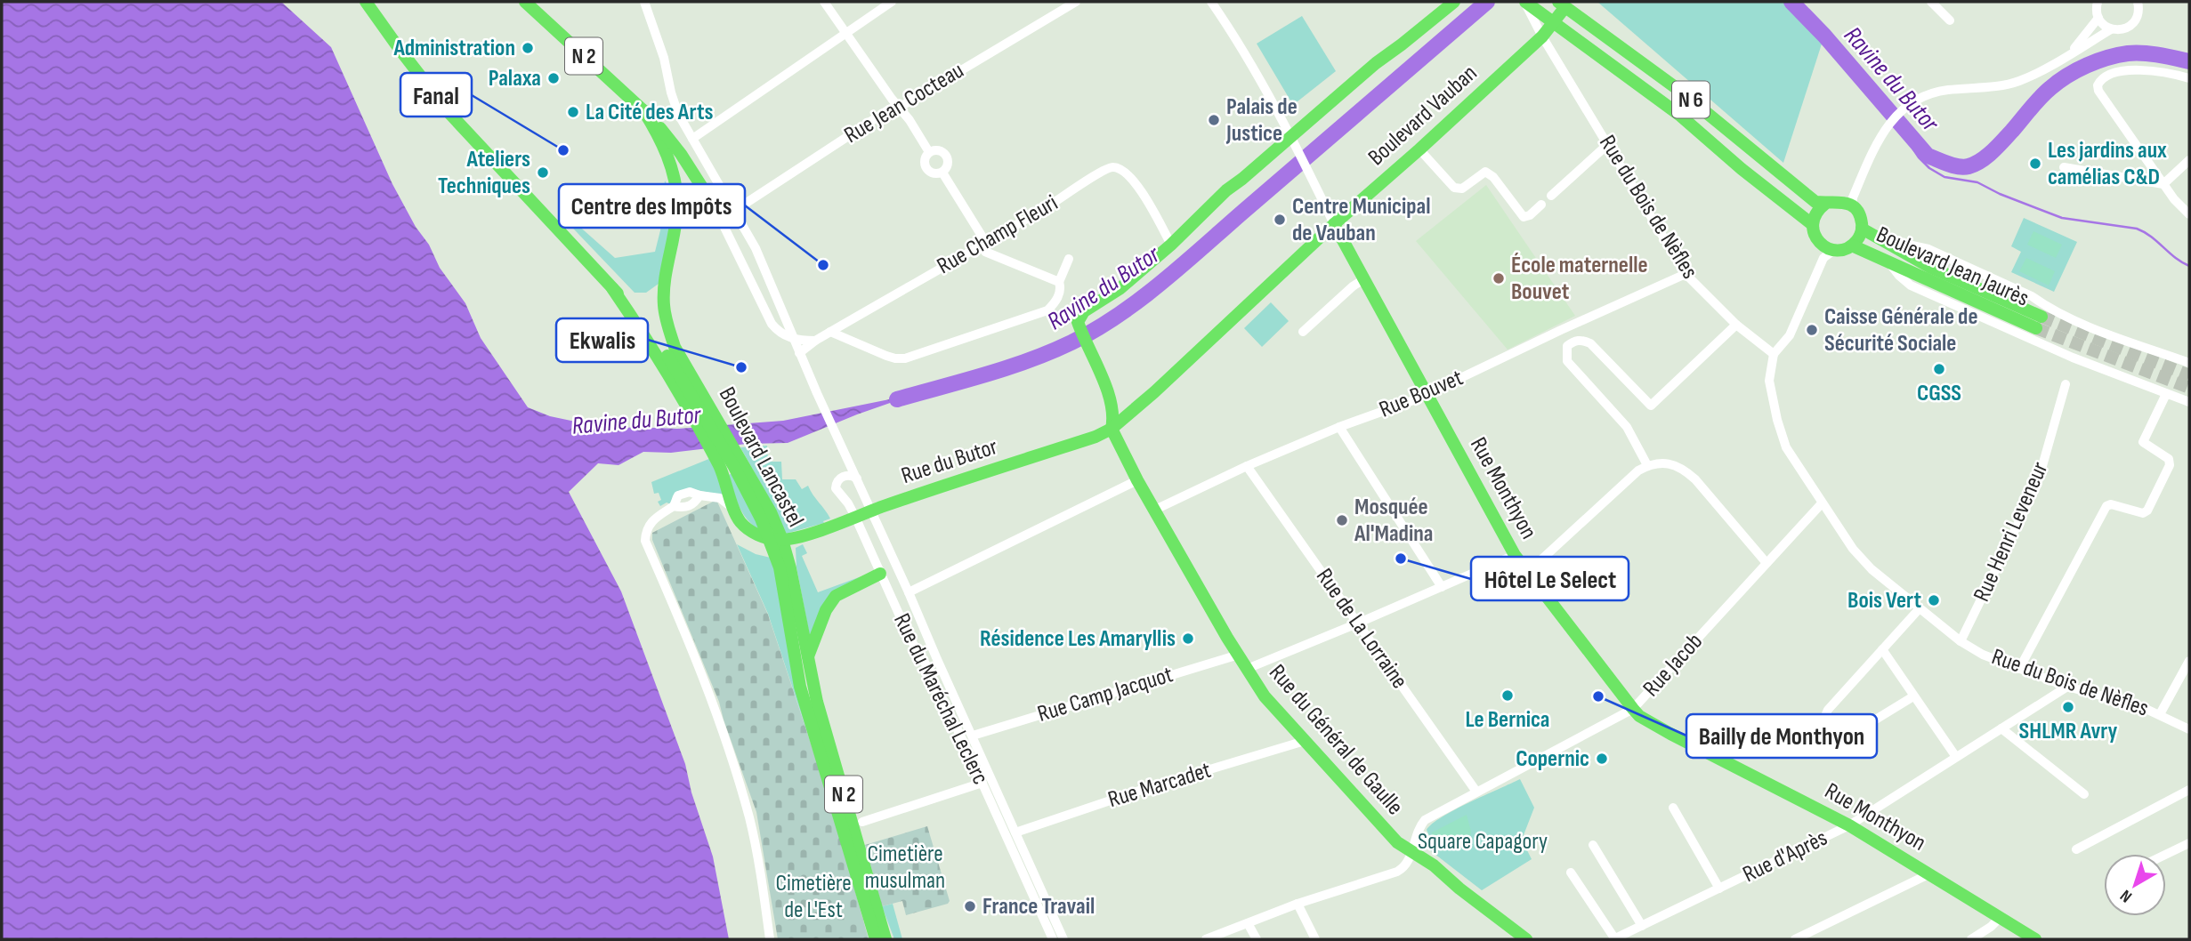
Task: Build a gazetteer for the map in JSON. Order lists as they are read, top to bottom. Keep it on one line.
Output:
{"streets":{"main road":["N 2","N 6","Boulevard Vauban","Boulevard Jean Jaurès","Boulevard Lancastel","Rue du Butor","Rue Monthyon","Rue du Général de Gaulle"],"street":["Rue Jean Cocteau","Rue du Bois de Nèfles","Rue Champ Fleuri","Rue Bouvet","Rue Henri Leveneur","Rue de La Lorraine","Rue Jacob","Rue Camp Jacquot","Rue du Maréchal Leclerc","Rue Marcadet","Rue d'Après"]},"crossings":[["N 2","Boulevard Lancastel"],["N 6","Boulevard Vauban"],["N 6","Rue du Bois de Nèfles"],["N 6","Boulevard Jean Jaurès"],["Rue Jean Cocteau","Rue du Maréchal Leclerc"],["Boulevard Vauban","Rue du Bois de Nèfles"],["Boulevard Vauban","Rue du Butor"],["Boulevard Vauban","Rue Monthyon"],["Boulevard Vauban","Rue du Général de Gaulle"],["Rue du Bois de Nèfles","Rue Bouvet"],["Rue du Bois de Nèfles","Rue Henri Leveneur"],["Rue du Bois de Nèfles","Rue Jacob"],["Rue du Bois de Nèfles","Rue d'Après"],["Rue Champ Fleuri","Rue du Maréchal Leclerc"],["Rue Champ Fleuri","Rue du Général de Gaulle"],["Rue Bouvet","Rue Monthyon"],["Rue Bouvet","Rue de La Lorraine"],["Rue Bouvet","Rue du Général de Gaulle"],["Rue du Butor","Rue du Maréchal Leclerc"],["Rue du Butor","Rue du Général de Gaulle"],["Rue Monthyon","Rue Jacob"],["Rue Monthyon","Rue d'Après"],["Rue de La Lorraine","Rue Jacob"],["Rue Jacob","Rue du Général de Gaulle"],["Rue Camp Jacquot","Rue du Maréchal Leclerc"],["Rue Camp Jacquot","Rue du Général de Gaulle"],["Rue du Maréchal Leclerc","Rue Marcadet"],["Rue du Général de Gaulle","Rue Marcadet"]],"water":["Ravine du Butor"],"parks":["Square Capagory","Cimetière musulman","Cimetière de L'Est"],"places":["Administration","Palaxa","La Cité des Arts","Palais de Justice","Fanal","Les jardins aux camélias C&D","Ateliers Techniques","Centre Municipal de Vauban","Centre des Impôts","École maternelle Bouvet","Caisse Générale de Sécurité Sociale","Ekwalis","CGSS","Mosquée Al'Madina","Hôtel Le Select","Bois Vert","Résidence Les Amaryllis","Le Bernica","Bailly de Monthyon","SHLMR Avry","Copernic","France Travail"],"north":"bottom left"}
